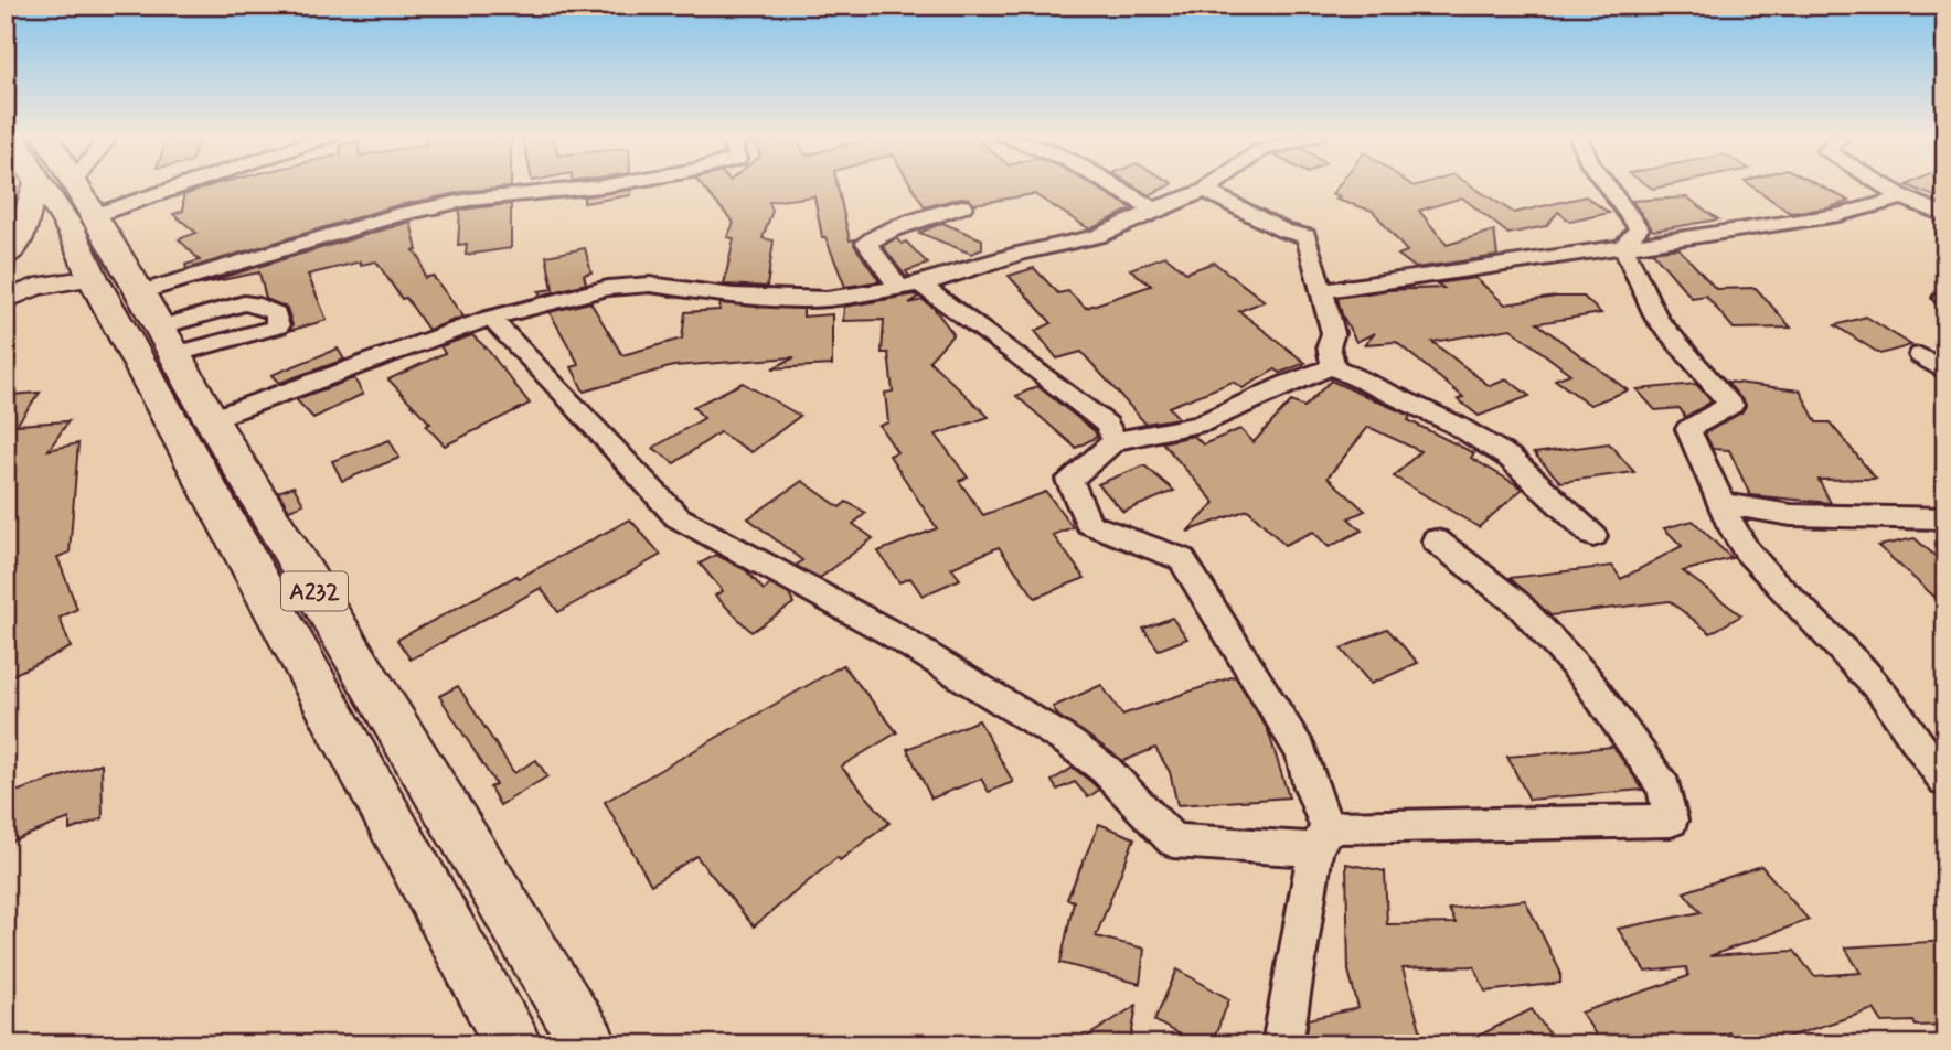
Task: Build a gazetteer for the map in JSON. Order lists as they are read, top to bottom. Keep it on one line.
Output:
{"streets":{"highway":["A232"]}}
